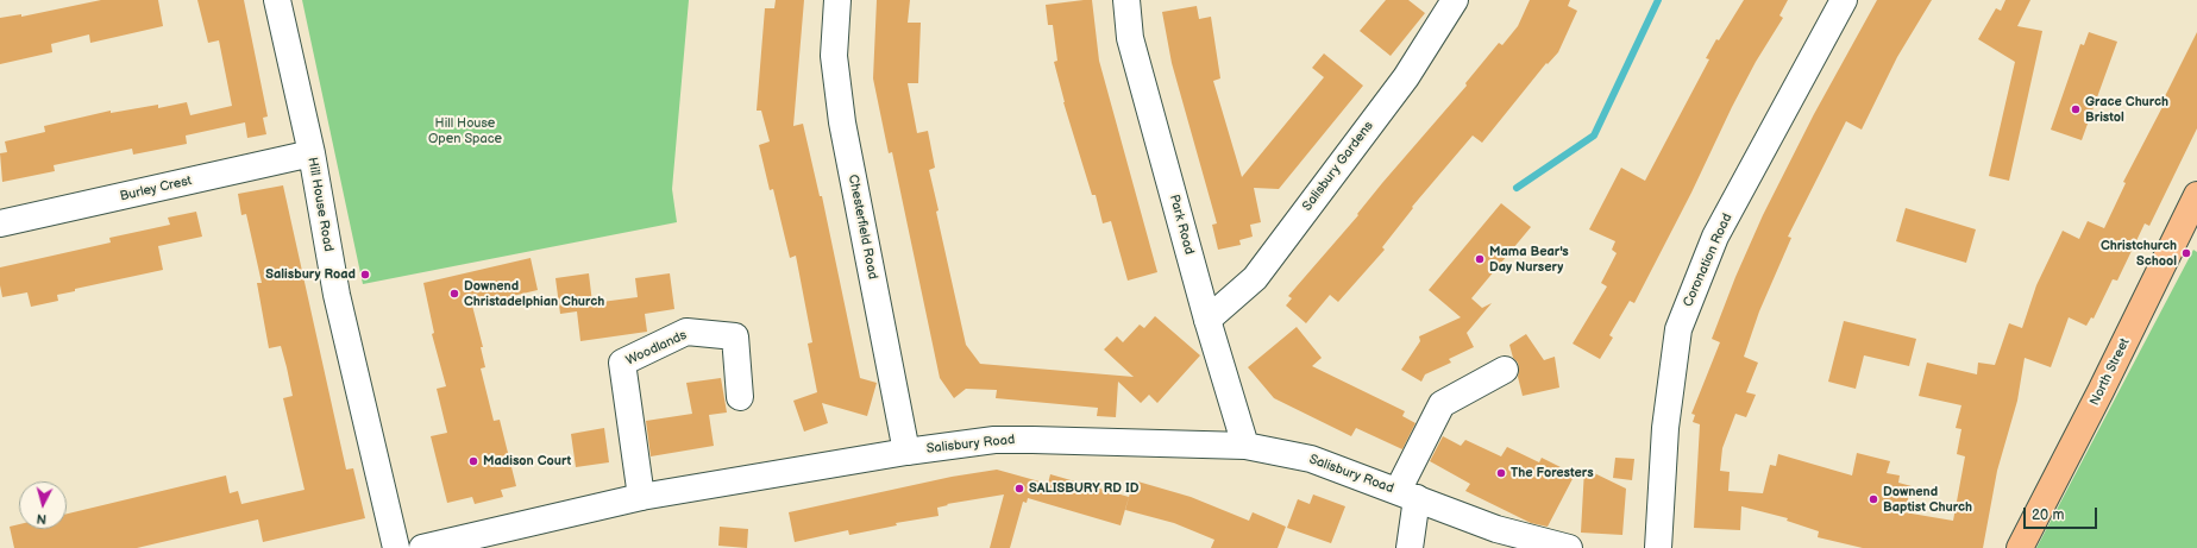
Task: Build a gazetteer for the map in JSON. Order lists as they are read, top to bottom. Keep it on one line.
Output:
{"streets":{"main road":["North Street"],"street":["Salisbury Gardens","Burley Crest","Hill House Road","Park Road","Chesterfield Road","Coronation Road","Woodlands","Salisbury Road"]},"crossings":[["Salisbury Gardens","Park Road"],["Burley Crest","Hill House Road"],["Park Road","Salisbury Road"],["Chesterfield Road","Salisbury Road"],["Woodlands","Salisbury Road"]],"parks":["Hill House Open Space"],"places":["Grace Church Bristol","Christchurch School","Mama Bear's Day Nursery","Salisbury Road","Downend Christadelphian Church","Madison Court","The Foresters","SALISBURY RD ID","Downend Baptist Church"],"scale_bar":"20 m","north":"bottom"}
